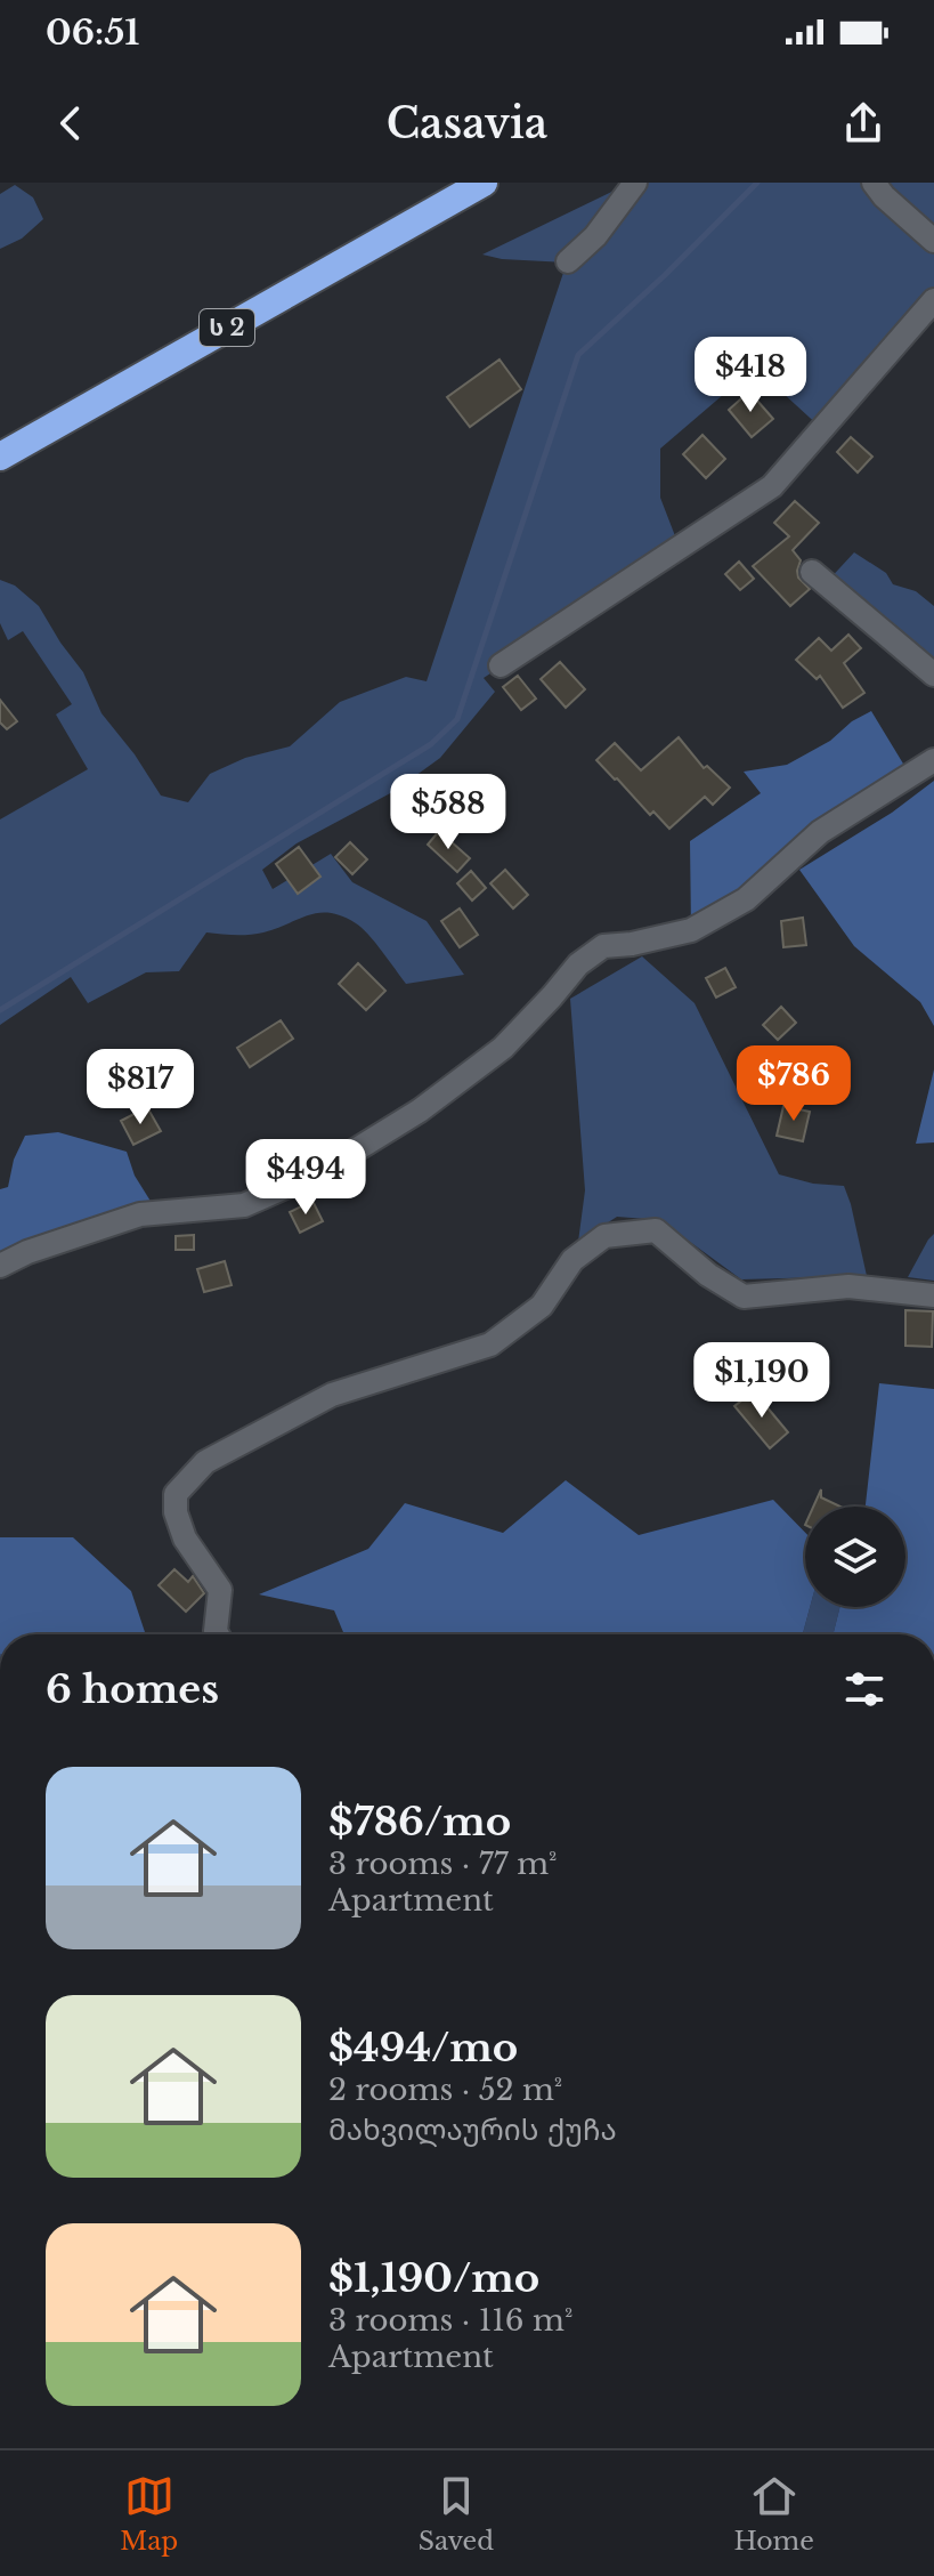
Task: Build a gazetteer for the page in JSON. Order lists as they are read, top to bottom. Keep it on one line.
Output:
{"streets":{"highway":["ს 2"]},"page":{"status":"06:51","header":"Casavia","price":["$418","$588","$786","$817","$494","$1,190"],"heading":"6 homes","list":[{"name":"$786/mo","note":"3 rooms · 77 m² · Apartment"},{"name":"$494/mo","note":"2 rooms · 52 m² · მახვილაურის ქუჩა"},{"name":"$1,190/mo","note":"3 rooms · 116 m² · Apartment"}],"tabs":["Map","Saved","Home"]}}
